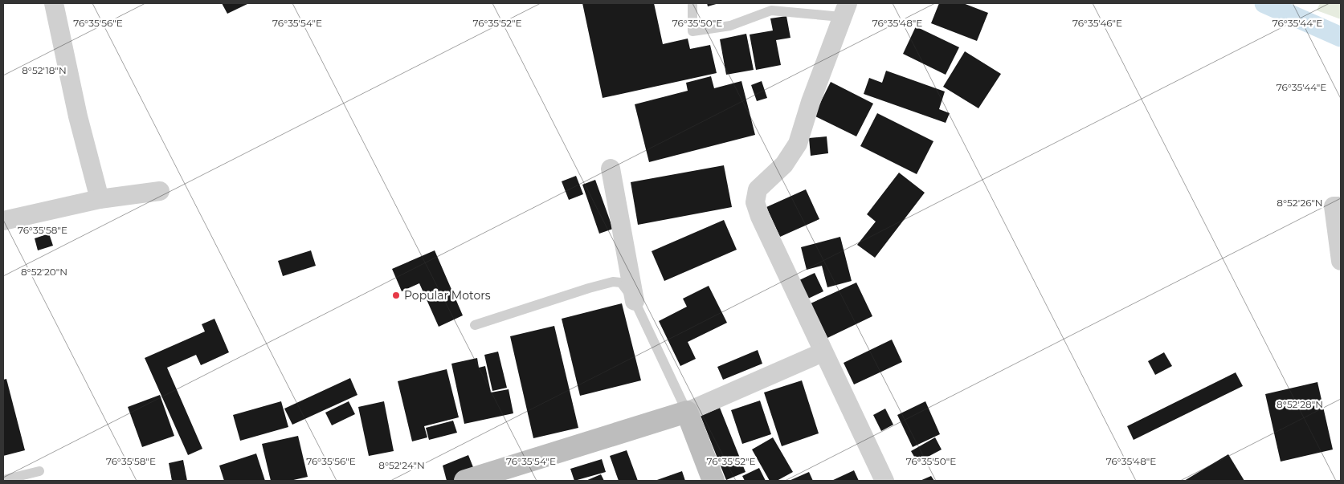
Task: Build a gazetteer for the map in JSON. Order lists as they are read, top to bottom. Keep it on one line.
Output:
{"places":["Popular Motors"],"coordinates":["76°35'44\"E","76°35'56\"E","76°35'54\"E","76°35'52\"E","76°35'50\"E","76°35'48\"E","76°35'46\"E","8°52'18\"N","8°52'26\"N","76°35'58\"E","8°52'20\"N","8°52'28\"N","8°52'24\"N"]}
